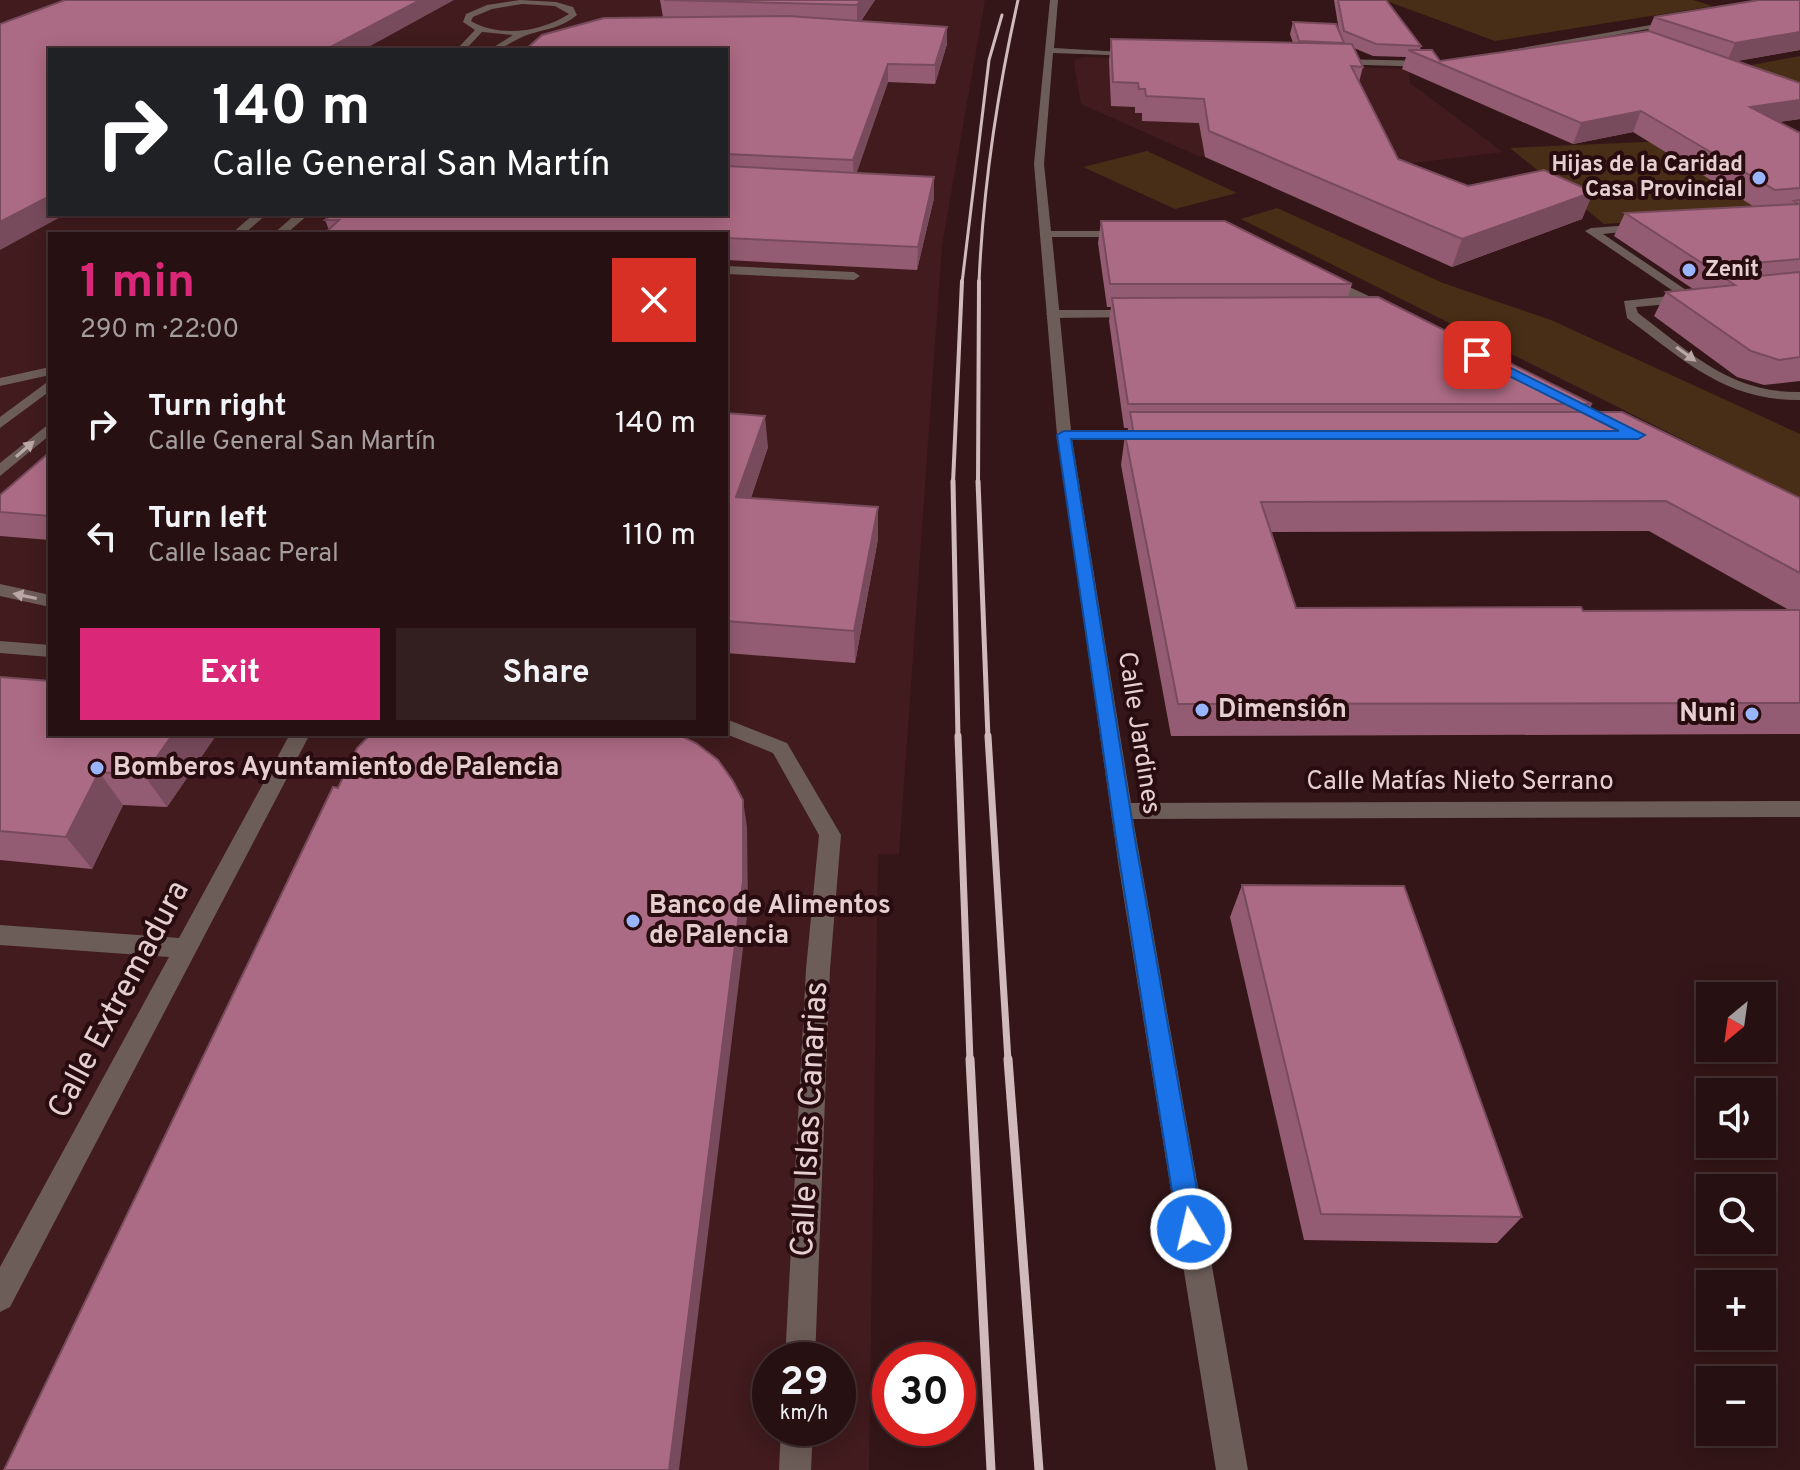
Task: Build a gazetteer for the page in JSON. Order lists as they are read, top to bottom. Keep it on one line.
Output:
{"streets":{"street":["Calle Jardines","Calle Matías Nieto Serrano","Calle Extremadura","Calle Islas Canarias"]},"crossings":[["Calle Jardines","Calle Matías Nieto Serrano"]],"places":["Hijas de la Caridad Casa Provincial","Zenit","Dimensión","Nuni","Bomberos Ayuntamiento de Palencia","Banco de Alimentos de Palencia"],"north":"bottom left","page":{"turn":["140 m","Calle General San Martín"],"heading":["1 min","290 m · 22:00"],"list":[{"name":"Turn right","note":"Calle General San Martín","value":"140 m"},{"name":"Turn left","note":"Calle Isaac Peral","value":"110 m"}],"buttons":["Exit","Share"],"map_buttons":["+","−"],"speed":"29 km/h","limit":"30"}}
